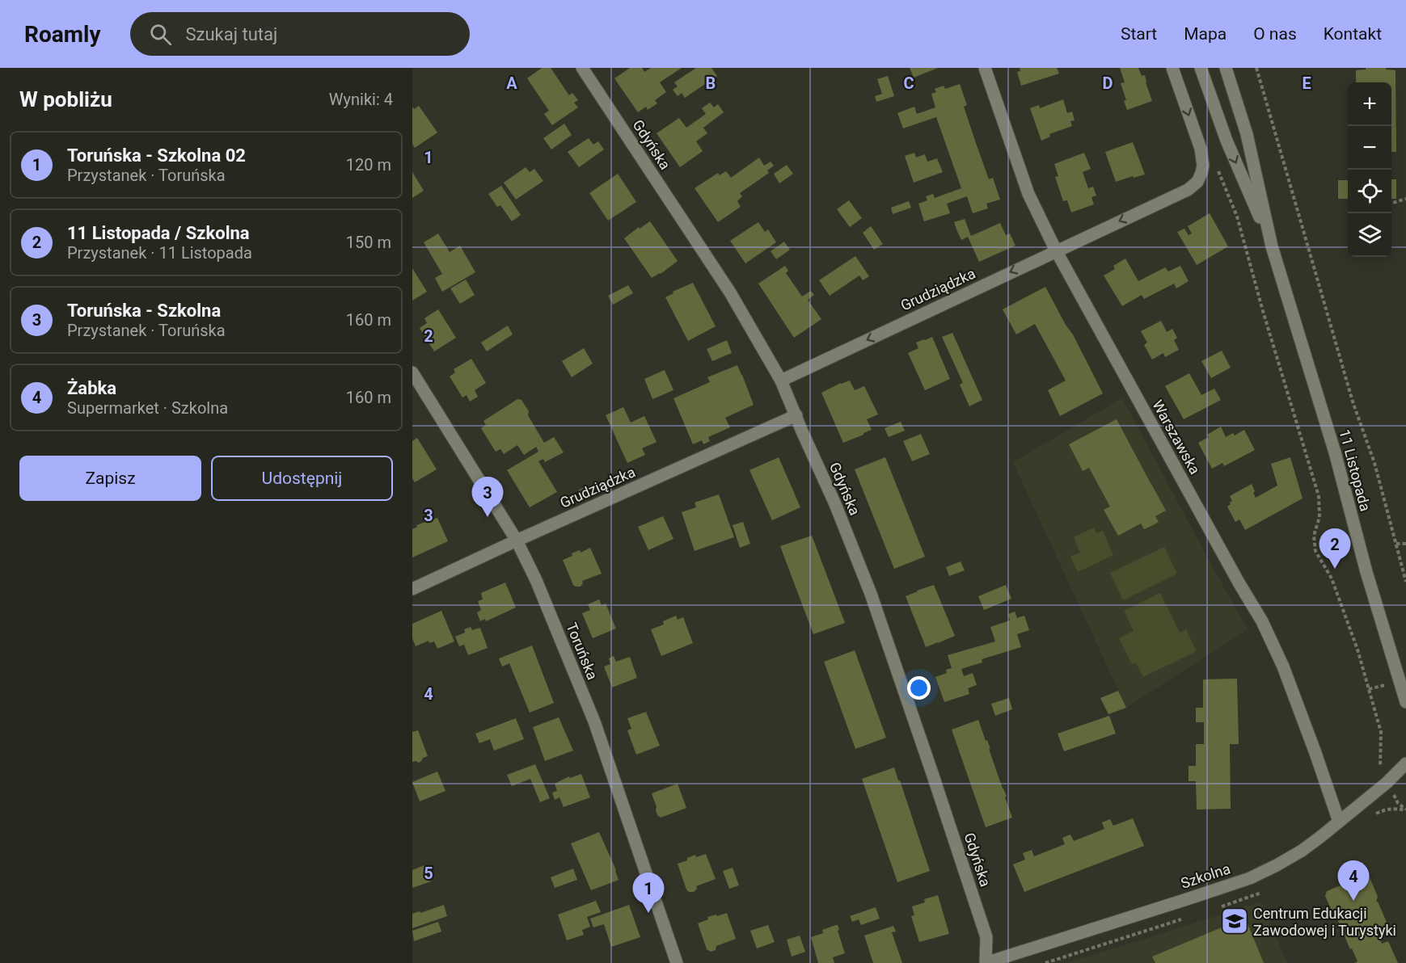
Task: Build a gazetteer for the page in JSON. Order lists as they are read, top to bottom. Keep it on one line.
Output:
{"streets":{"street":["Gdyńska","Grudziądzka","Warszawska","11 Listopada","Toruńska","Szkolna"]},"crossings":[["Gdyńska","Grudziądzka"],["Gdyńska","Szkolna"],["Grudziądzka","Warszawska"],["Grudziądzka","Toruńska"],["Warszawska","Szkolna"]],"one_way":["Grudziądzka"],"places":{"school or university":["Centrum Edukacji Zawodowej i Turystyki"]},"page":{"header":"Roamly","search":"Szukaj tutaj","nav":["Start","Mapa","O nas","Kontakt"],"heading":["W pobliżu","Wyniki: 4"],"map_buttons":["+","−"],"list":[{"mark":"1","name":"Toruńska - Szkolna 02","note":"Przystanek · Toruńska","value":"120 m"},{"mark":"2","name":"11 Listopada / Szkolna","note":"Przystanek · 11 Listopada","value":"150 m"},{"mark":"3","name":"Toruńska - Szkolna","note":"Przystanek · Toruńska","value":"160 m"},{"mark":"4","name":"Żabka","note":"Supermarket · Szkolna","value":"160 m"}],"buttons":["Zapisz","Udostępnij"],"pins":["3","2","4","1"]},"grid":{"columns":["A","B","C","D","E"],"rows":["1","2","3","4","5"]}}
